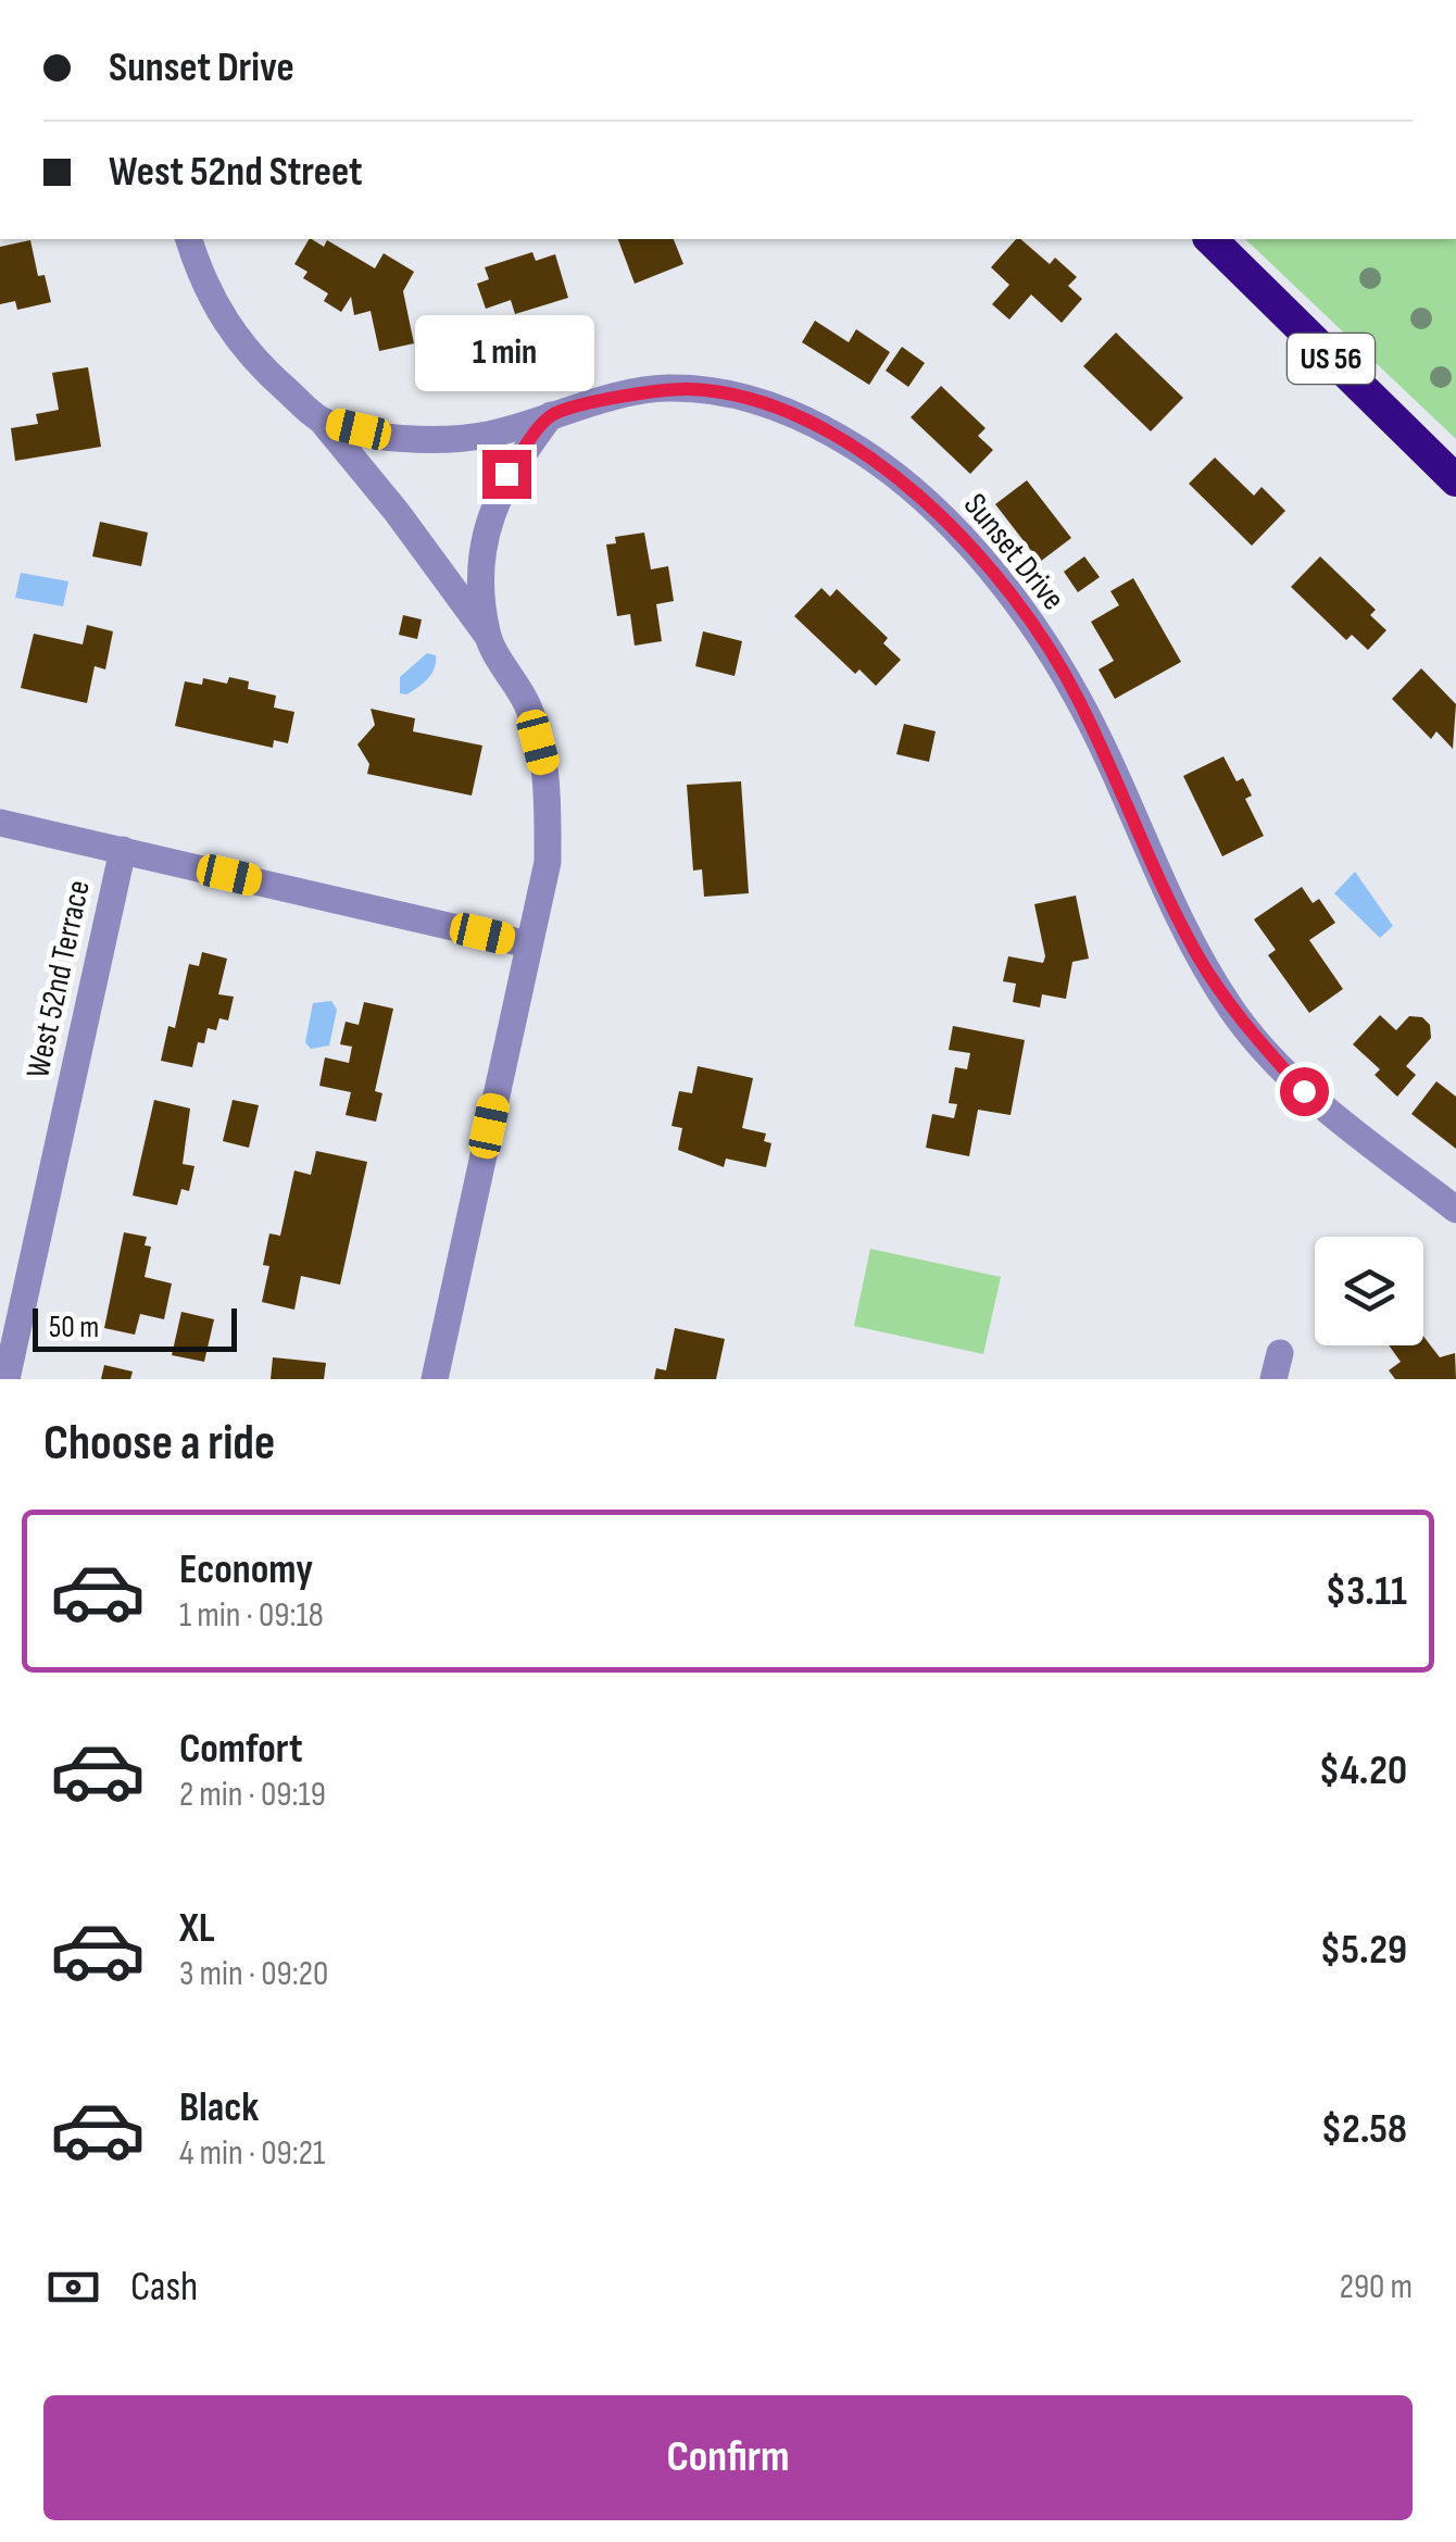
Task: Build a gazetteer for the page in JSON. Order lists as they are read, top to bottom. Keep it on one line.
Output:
{"streets":{"highway":["US 56"],"street":["Sunset Drive","West 52nd Terrace"]},"scale_bar":"50 m","page":{"banner":["Sunset Drive","West 52nd Street"],"bubble":"1 min","scale":"50 m","heading":"Choose a ride","list":[{"name":"Economy","note":"1 min · 09:18","value":"$3.11"},{"name":"Comfort","note":"2 min · 09:19","value":"$4.20"},{"name":"XL","note":"3 min · 09:20","value":"$5.29"},{"name":"Black","note":"4 min · 09:21","value":"$2.58"}],"pay":["Cash","290 m"],"buttons":"Confirm"}}
